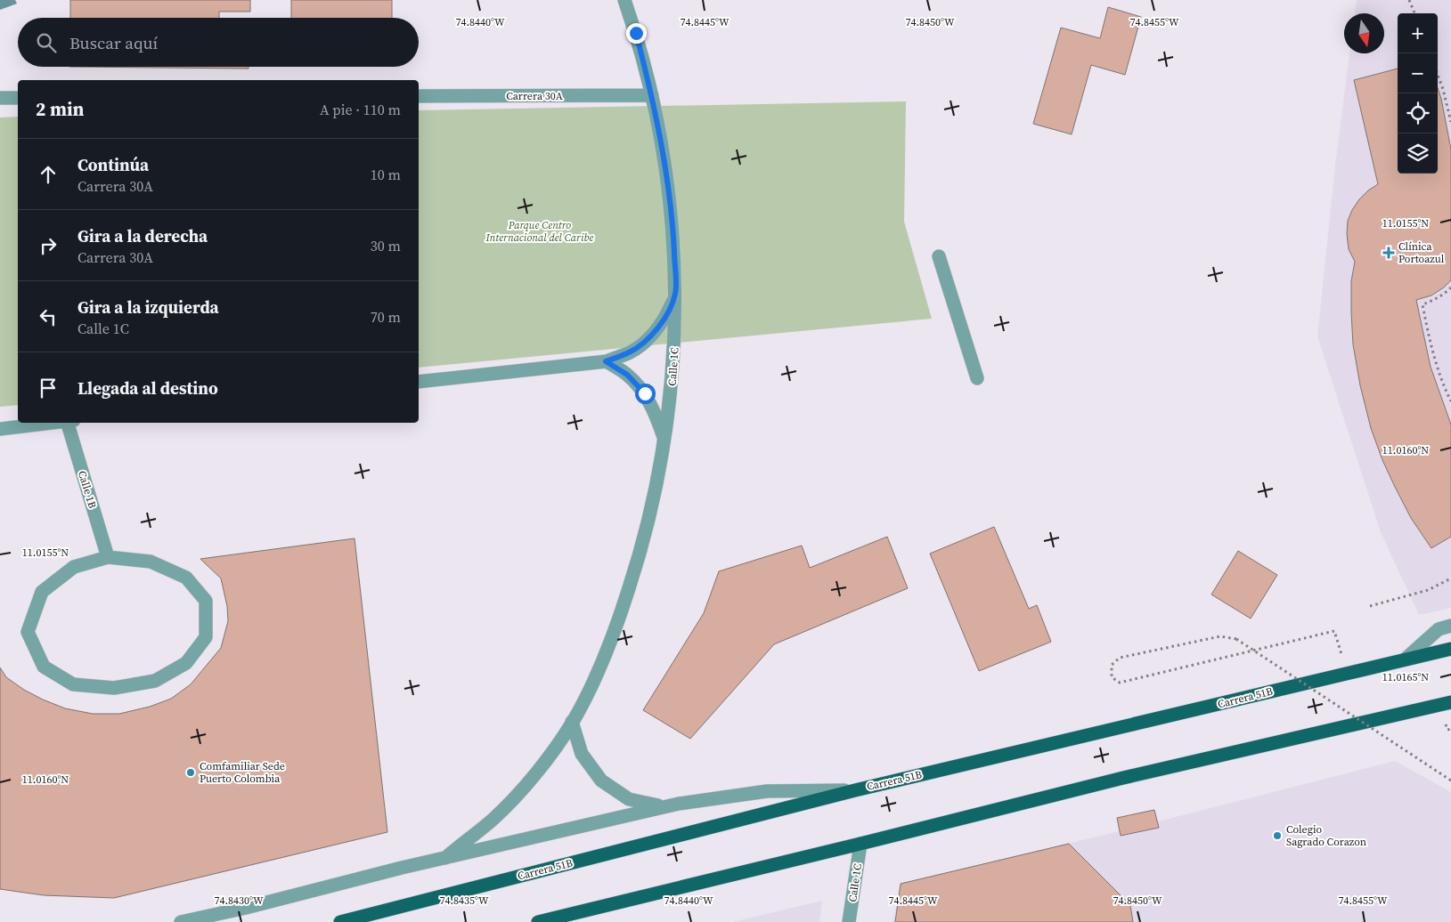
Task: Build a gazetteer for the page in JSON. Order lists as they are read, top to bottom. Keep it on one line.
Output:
{"streets":{"main road":["Carrera 51B"],"street":["Carrera 30A","Calle 1C","Calle 1B"]},"crossings":[["Carrera 30A","Calle 1C"]],"parks":["Parque Centro Internacional del Caribe"],"places":{"health":["Clínica Portoazul"],"other":["Comfamiliar Sede Puerto Colombia","Colegio Sagrado Corazon"]},"north":"bottom","page":{"map_buttons":["+","−"],"search":"Buscar aquí","heading":["2 min","A pie · 110 m"],"list":[["Continúa","Carrera 30A","10 m"],["Gira a la derecha","Carrera 30A","30 m"],["Gira a la izquierda","Calle 1C","70 m"],"Llegada al destino"]},"coordinates":["74.8440°W","74.8445°W","74.8450°W","74.8455°W","11.0155°N","11.0160°N","11.0165°N","74.8430°W","74.8435°W"]}
